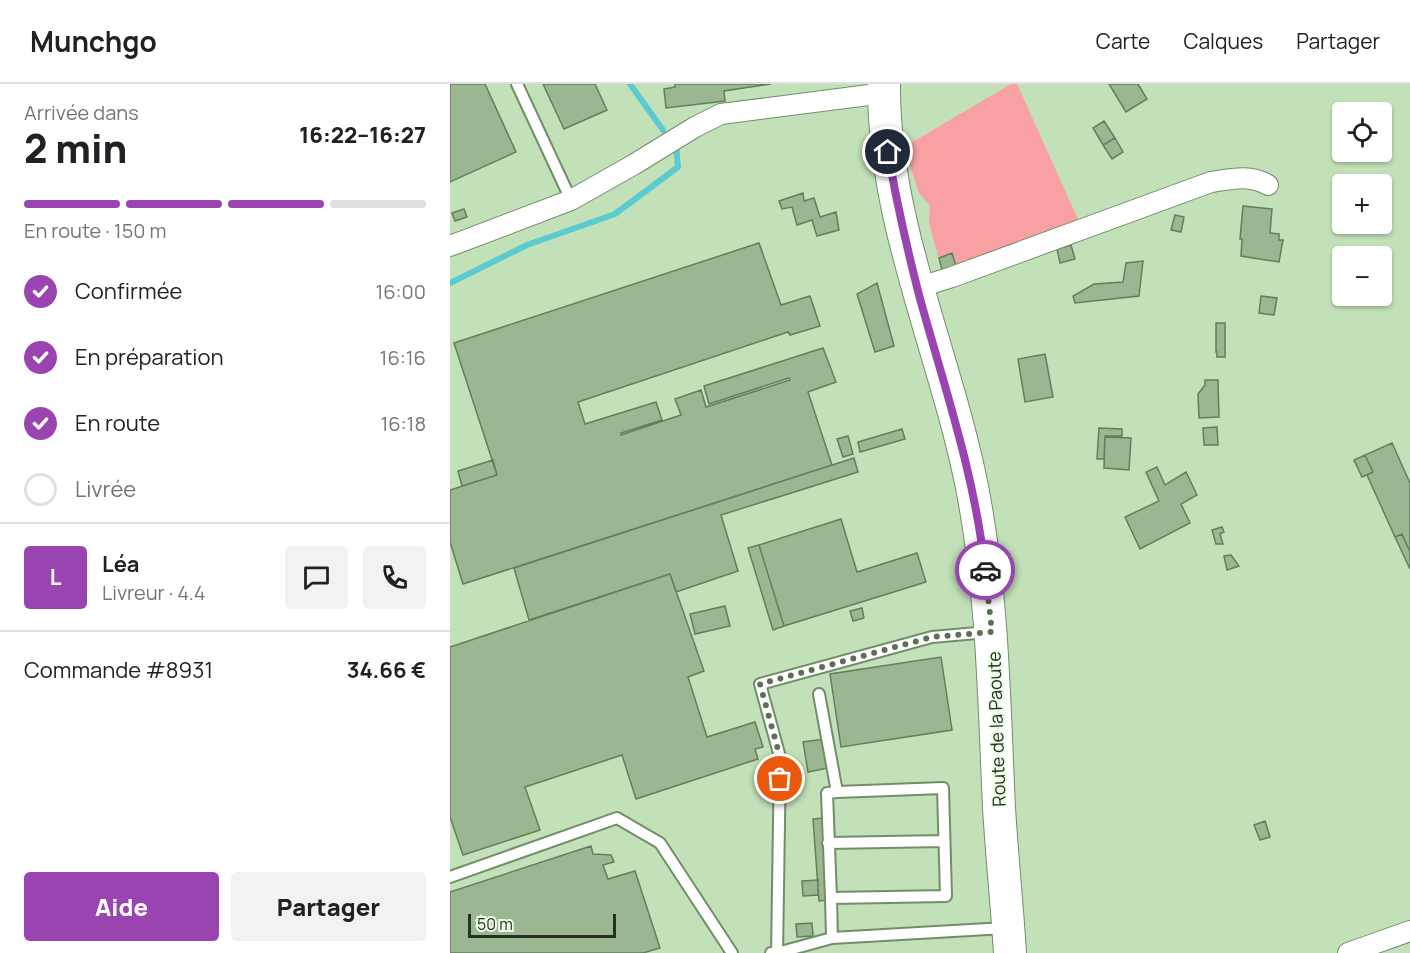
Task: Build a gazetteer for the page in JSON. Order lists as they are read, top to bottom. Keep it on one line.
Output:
{"streets":{"main road":["Route de la Paoute"]},"scale_bar":"50 m","page":{"header":"Munchgo","nav":["Carte","Calques","Partager"],"heading":["2 min","Arrivée dans","16:22–16:27"],"panel":["Léa","Livreur · 4.4","Commande #8931","34.66 €"],"map_buttons":["+","−"],"bar":"En route · 150 m","list":[["Confirmée","16:00"],["En préparation","16:16"],["En route","16:18"],"Livrée"],"round":"L","buttons":["Aide","Partager"],"scale":"50 m"}}
